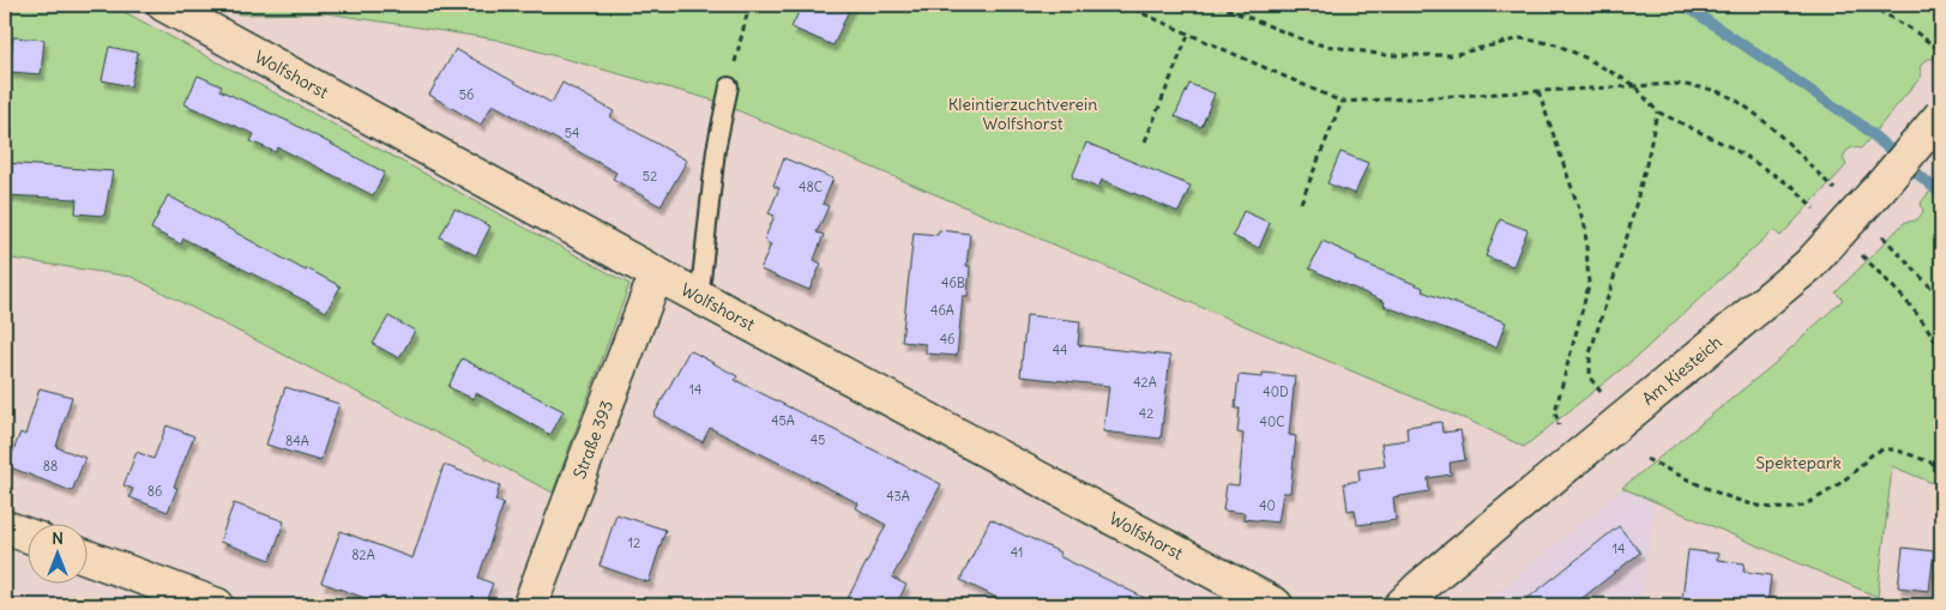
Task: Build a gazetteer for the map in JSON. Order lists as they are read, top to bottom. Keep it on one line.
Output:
{"streets":{"street":["Wolfshorst","Am Kiesteich","Straße 393"]},"crossings":[["Wolfshorst","Straße 393"]],"parks":["Kleintierzuchtverein Wolfshorst","Spektepark"],"house_numbers":["56","54","52","48C","46B","46A","46","44","42A","14","40D","42","45A","40C","45","84A","88","86","43A","40","12","14","41","82A"],"north":"top"}
